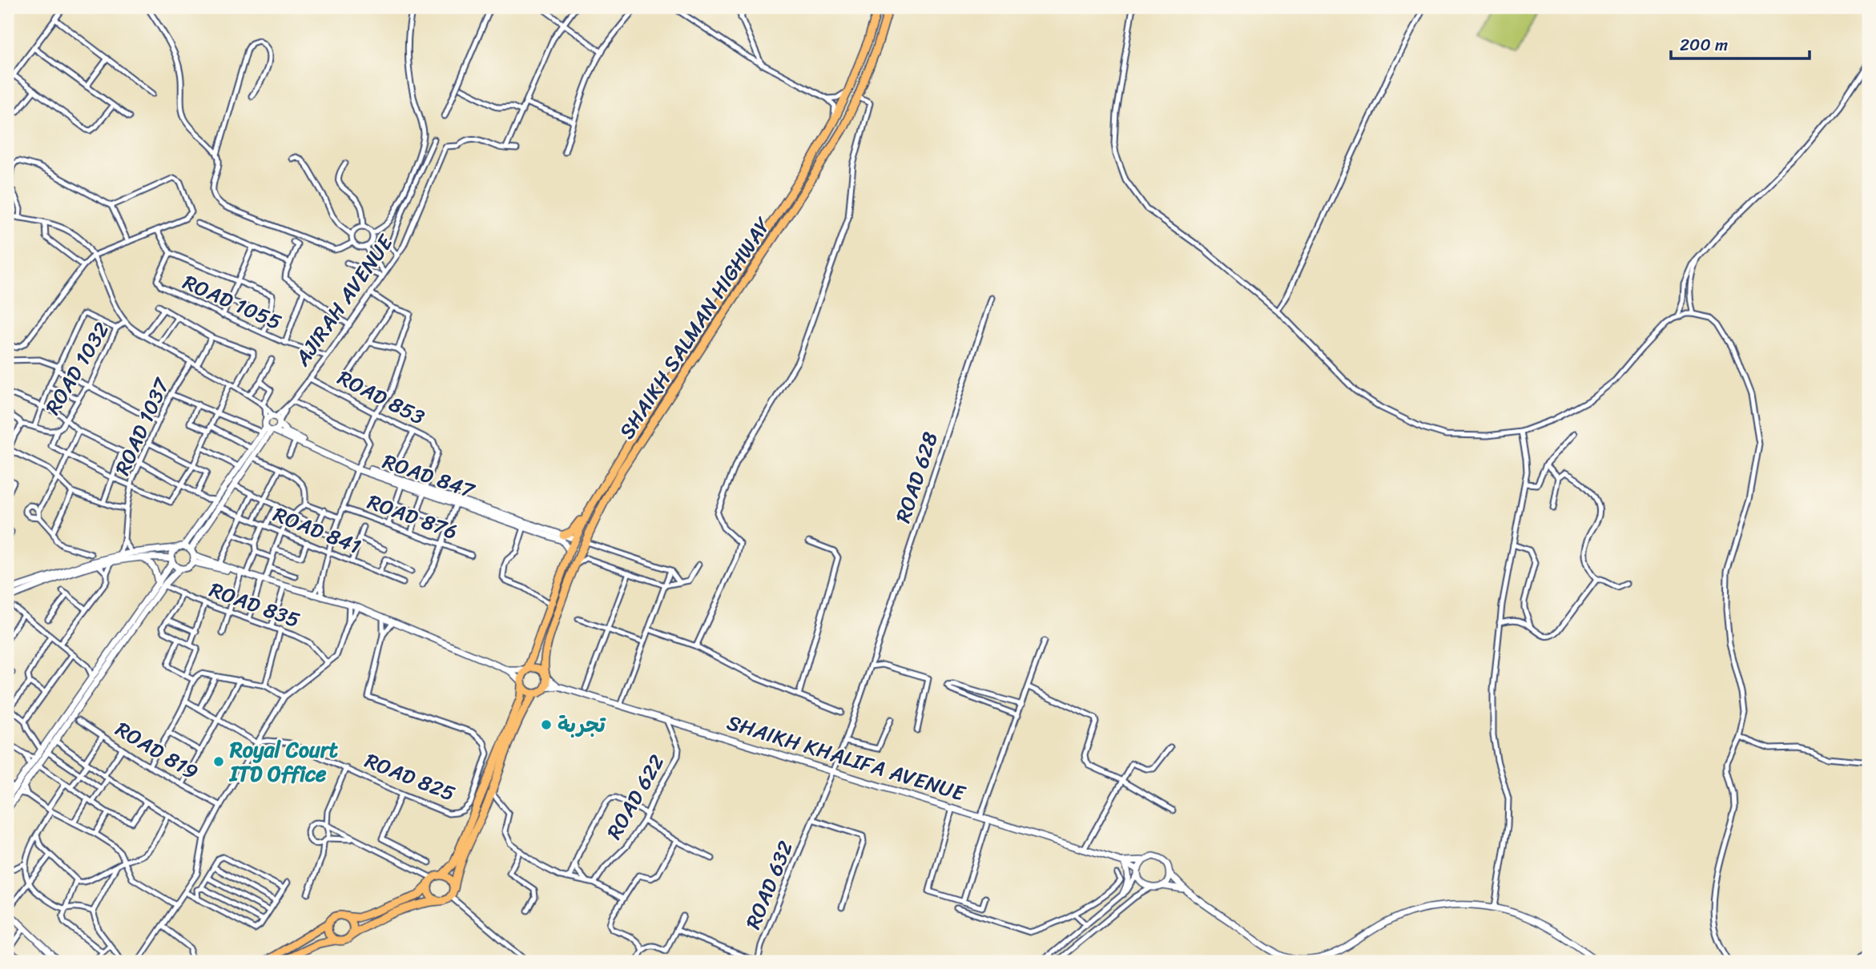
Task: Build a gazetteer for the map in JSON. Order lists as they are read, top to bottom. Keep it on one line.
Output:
{"streets":{"main road":["SHAIKH SALMAN HIGHWAY"],"street":["AJIRAH AVENUE","ROAD 1055","ROAD 1032","ROAD 853","ROAD 1037","ROAD 847","ROAD 628","ROAD 876","ROAD 841","ROAD 835","ROAD 819","SHAIKH KHALIFA AVENUE","ROAD 825","ROAD 622","ROAD 632"]},"crossings":[["AJIRAH AVENUE","ROAD 1055"],["AJIRAH AVENUE","ROAD 853"],["AJIRAH AVENUE","ROAD 847"],["SHAIKH SALMAN HIGHWAY","ROAD 847"],["SHAIKH SALMAN HIGHWAY","SHAIKH KHALIFA AVENUE"],["ROAD 853","ROAD 847"],["ROAD 628","ROAD 632"],["SHAIKH KHALIFA AVENUE","ROAD 622"],["SHAIKH KHALIFA AVENUE","ROAD 632"]],"places":["تجربة","Royal Court ITD Office"],"scale_bar":"200 m"}
